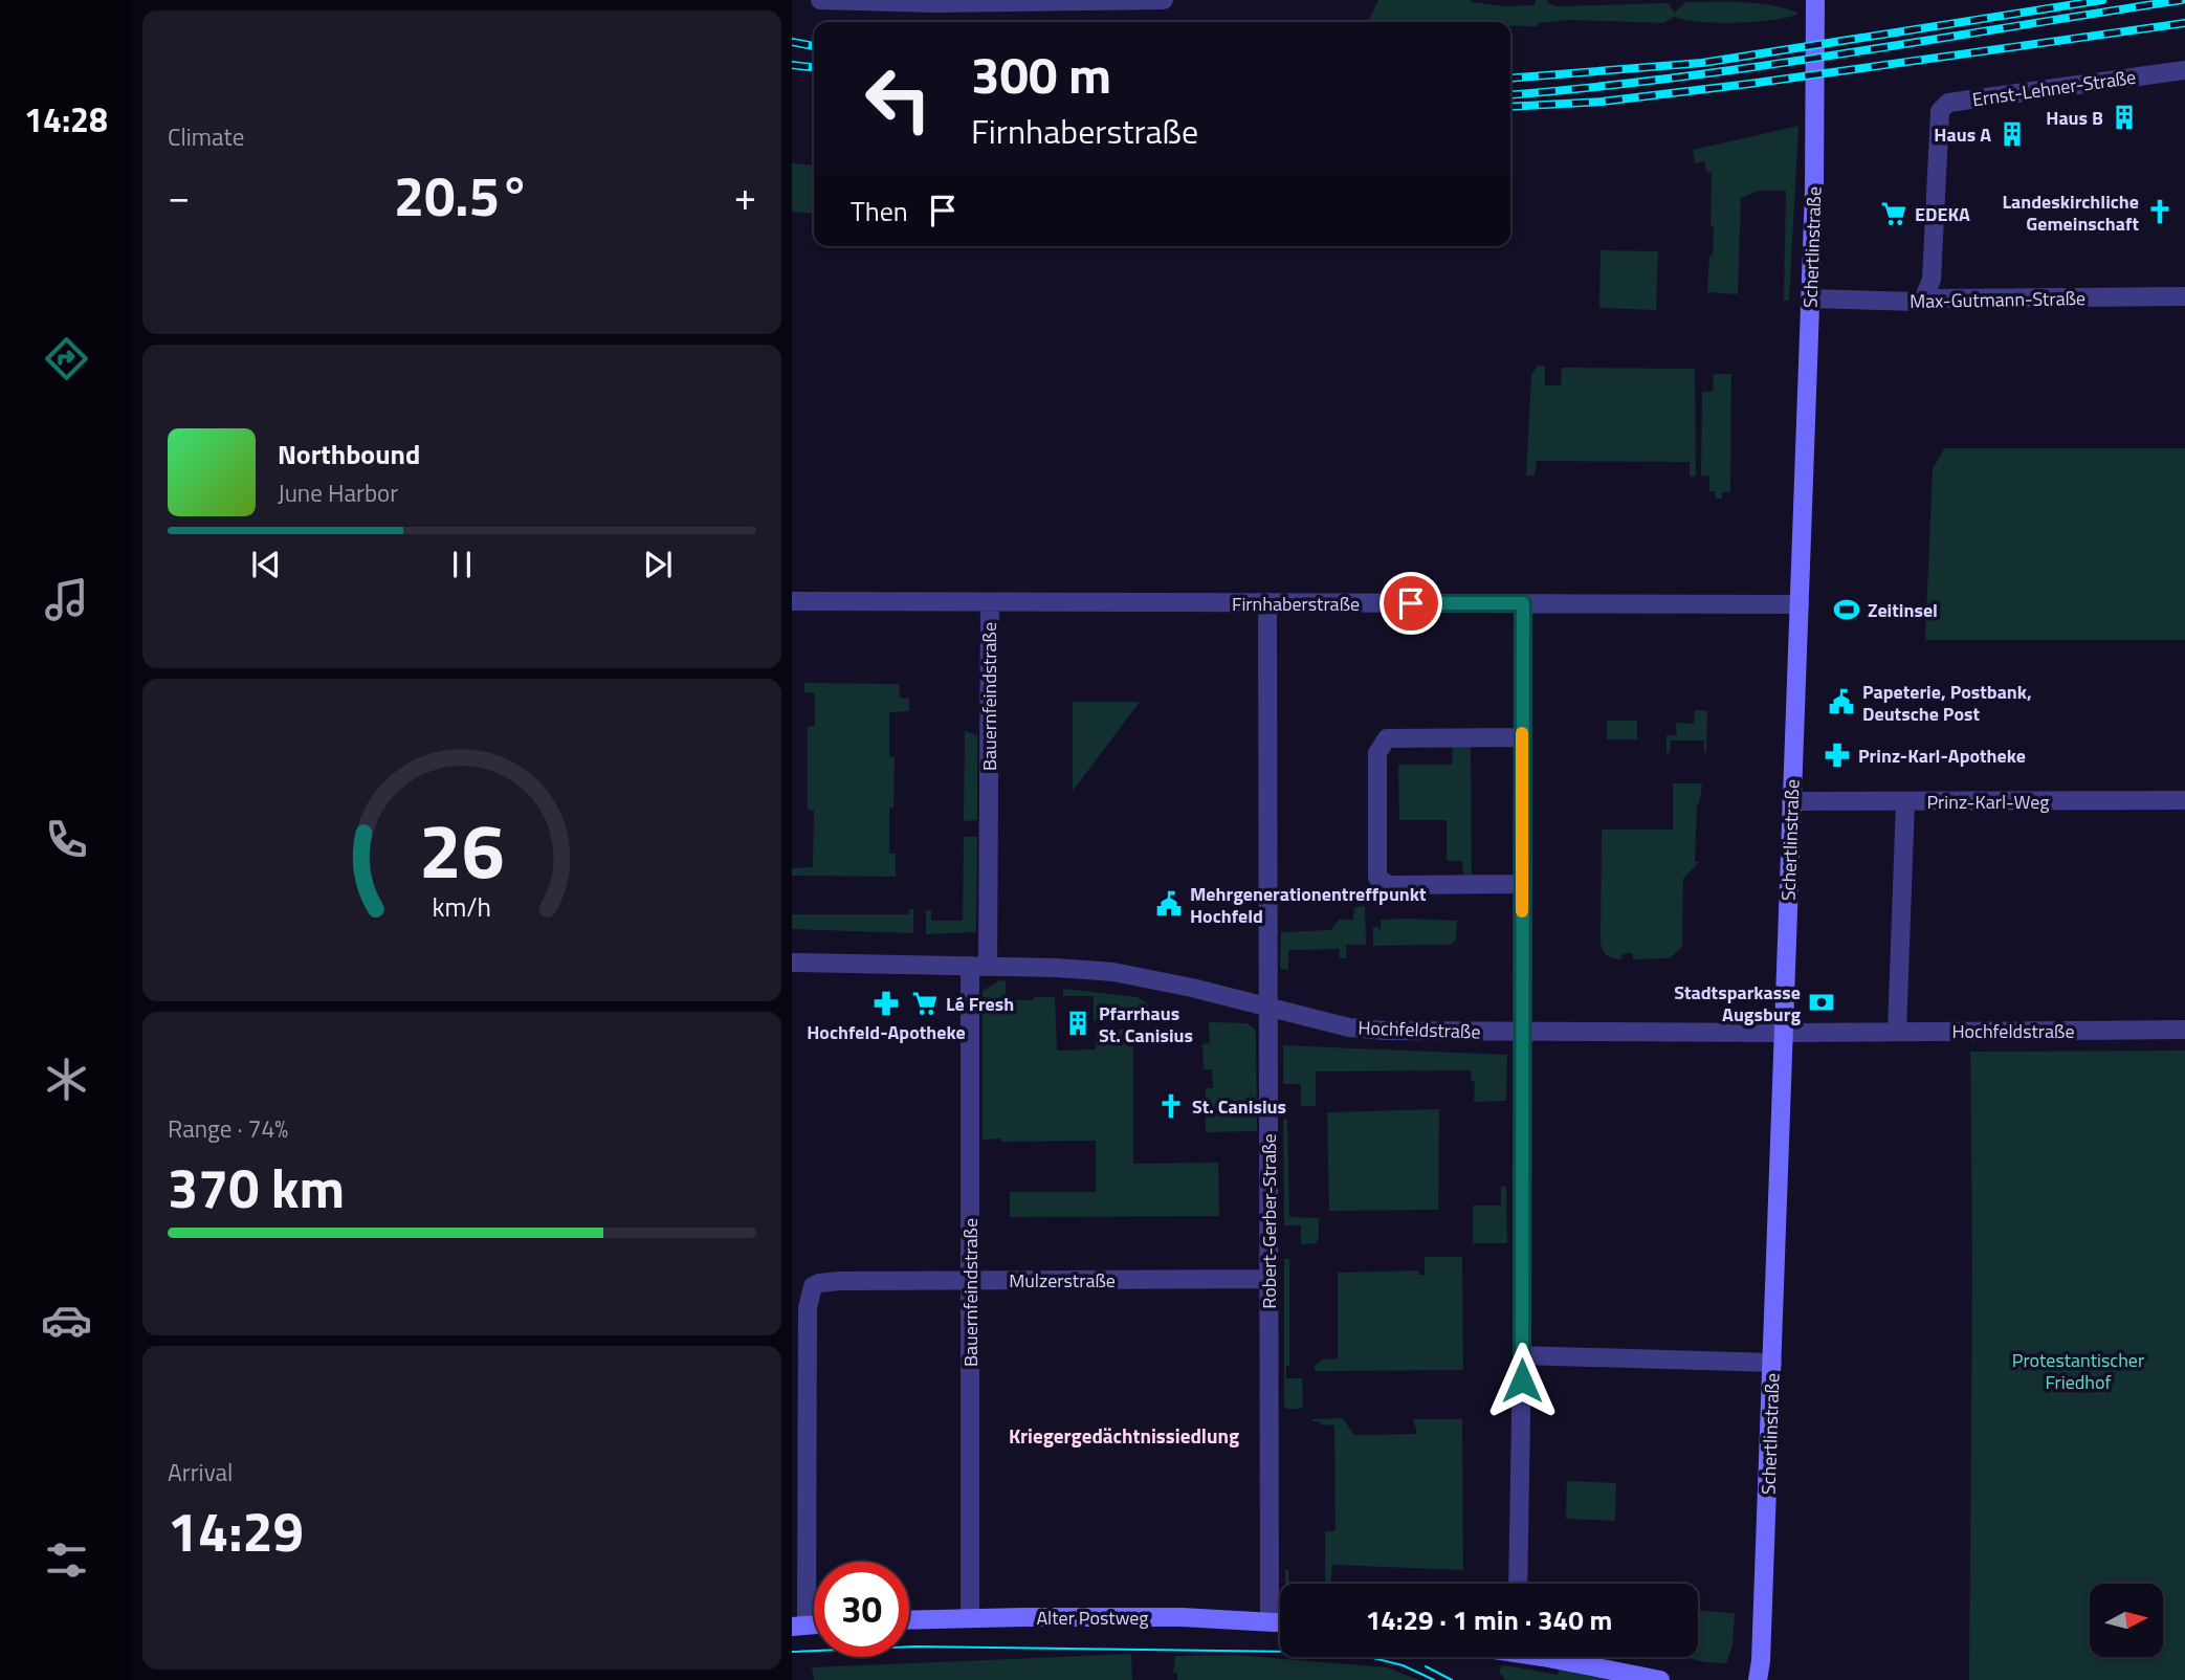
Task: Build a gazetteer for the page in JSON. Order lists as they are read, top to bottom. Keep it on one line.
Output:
{"streets":{"street":["Ernst-Lehner-Straße","Schertlinstraße","Max-Gutmann-Straße","Firnhaberstraße","Bauernfeindstraße","Prinz-Karl-Weg","Hochfeldstraße","Robert-Gerber-Straße","Mulzerstraße","Alter Postweg"]},"crossings":[["Ernst-Lehner-Straße","Max-Gutmann-Straße"],["Schertlinstraße","Max-Gutmann-Straße"],["Schertlinstraße","Firnhaberstraße"],["Schertlinstraße","Prinz-Karl-Weg"],["Schertlinstraße","Hochfeldstraße"],["Firnhaberstraße","Bauernfeindstraße"],["Firnhaberstraße","Robert-Gerber-Straße"],["Bauernfeindstraße","Hochfeldstraße"],["Bauernfeindstraße","Mulzerstraße"],["Bauernfeindstraße","Alter Postweg"],["Hochfeldstraße","Robert-Gerber-Straße"],["Robert-Gerber-Straße","Mulzerstraße"],["Robert-Gerber-Straße","Alter Postweg"]],"districts":["Kriegergedächtnissiedlung"],"parks":["Protestantischer Friedhof"],"places":{"building":["Haus B","Haus A","Pfarrhaus St. Canisius"],"church":["Landeskirchliche Gemeinschaft","St. Canisius"],"supermarket":["EDEKA","Lé Fresh"],"sports":["Zeitinsel"],"public building":["Papeterie, Postbank, Deutsche Post","Mehrgenerationentreffpunkt Hochfeld"],"pharmacy":["Prinz-Karl-Apotheke","Hochfeld-Apotheke"],"bank":["Stadtsparkasse Augsburg"]},"north":"right","page":{"tabs":"14:28","tile":["Climate",["Range · 74%","370 km"],["Arrival","14:29"]],"turn":["300 m","Firnhaberstraße"],"heat":["−","20.5°","+"],"then":"Then","song":["Northbound","June Harbor"],"limit":"30","trip":"14:29 · 1 min · 340 m","gauge":["26","km/h"]}}
